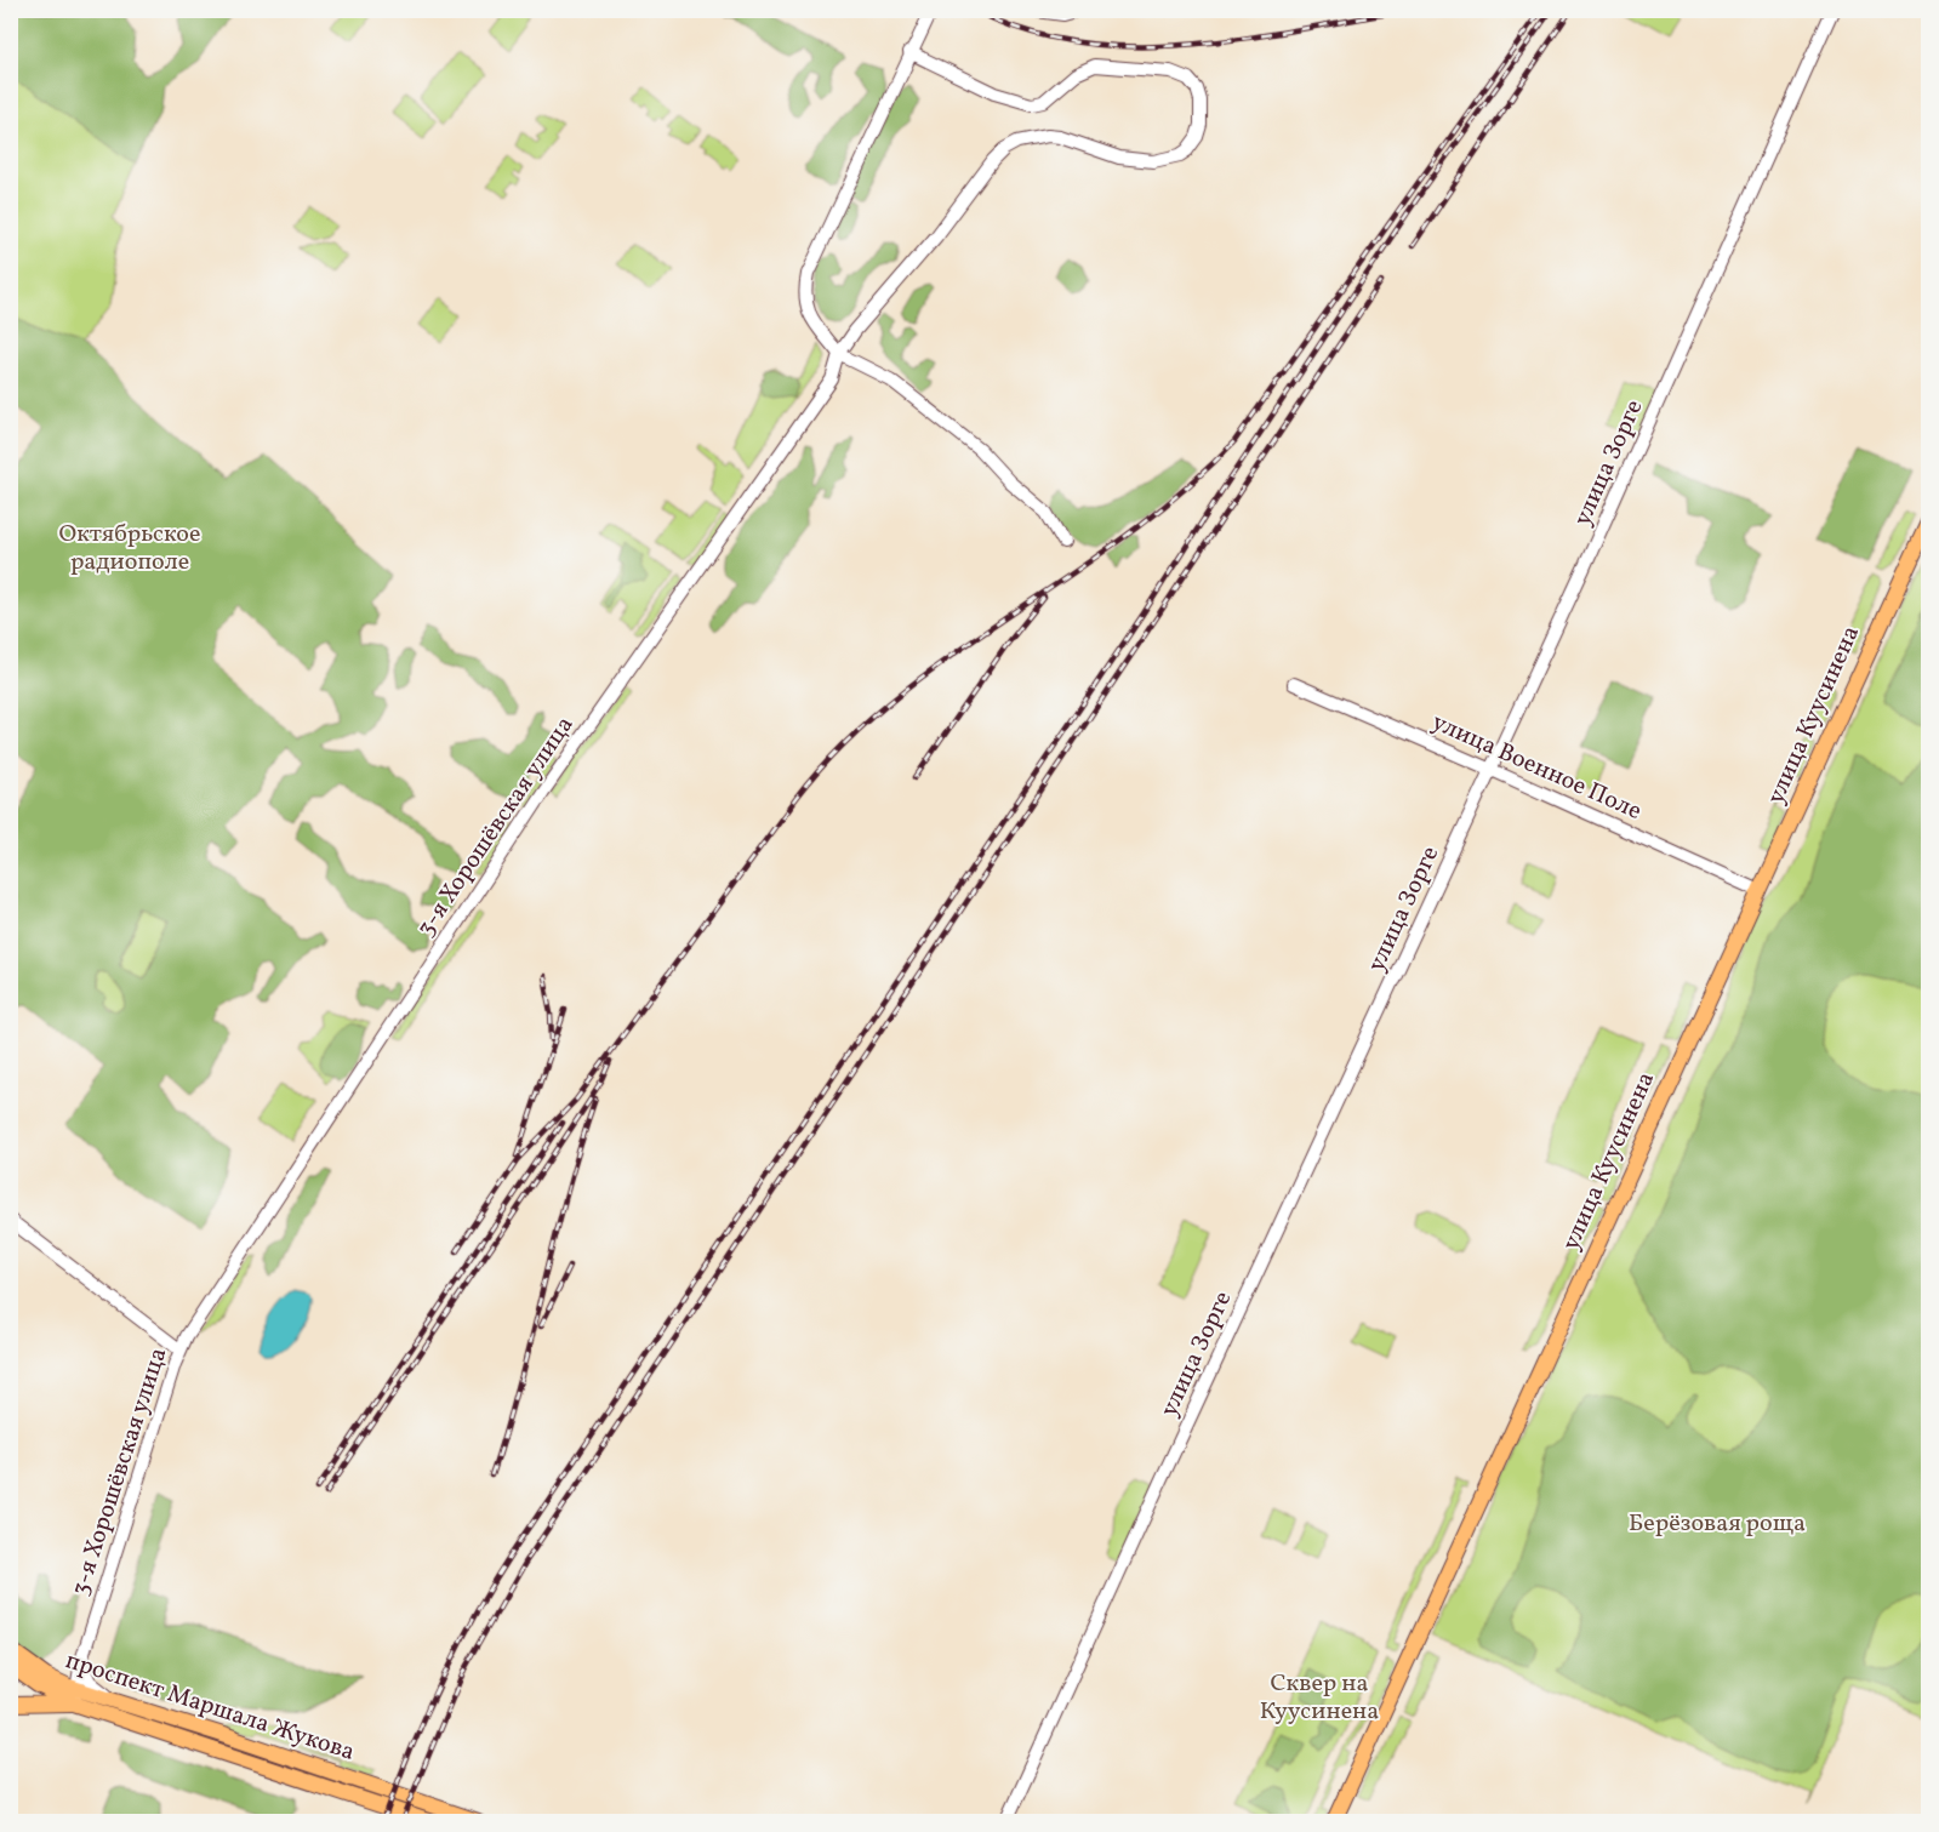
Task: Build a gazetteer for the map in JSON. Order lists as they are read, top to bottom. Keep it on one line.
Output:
{"streets":{"main road":["улица Куусинена","проспект Маршала Жукова"],"street":["улица Зорге","улица Военное Поле","3-я Хорошёвская улица"]},"crossings":[["улица Зорге","улица Военное Поле"],["улица Куусинена","улица Военное Поле"],["3-я Хорошёвская улица","проспект Маршала Жукова"]],"parks":["Октябрьское радиополе","Берёзовая роща","Сквер на Куусинена"]}
